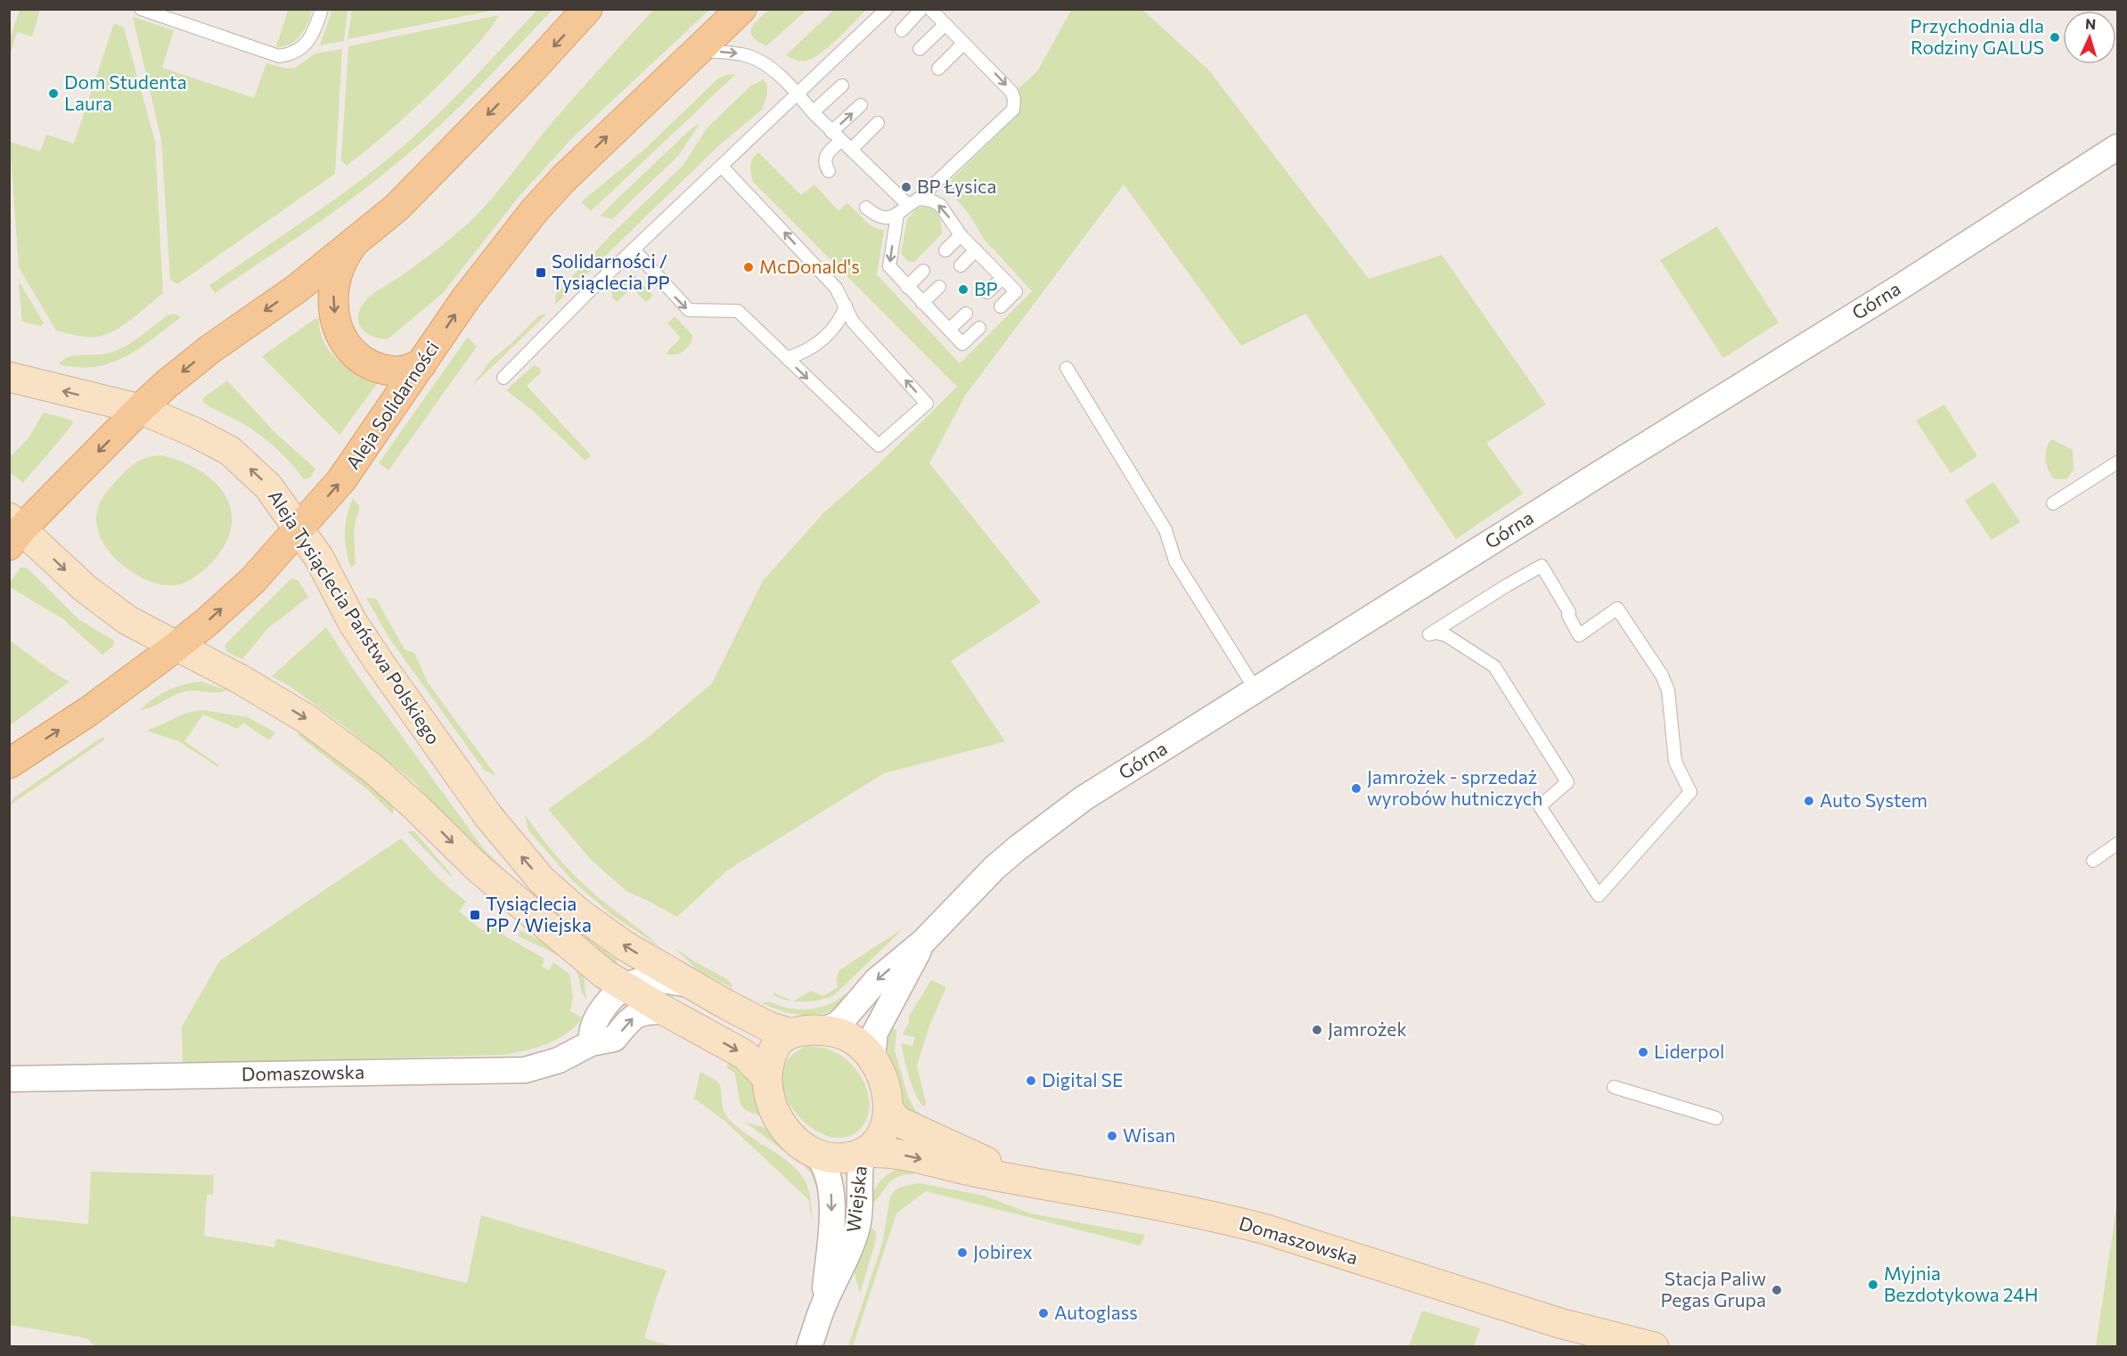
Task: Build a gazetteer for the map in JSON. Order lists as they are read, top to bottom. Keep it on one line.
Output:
{"streets":{"main road":["Aleja Solidarności"],"street":["Górna","Aleja Tysiąclecia Państwa Polskiego","Domaszowska","Wiejska"]},"crossings":[["Górna","Domaszowska"],["Górna","Wiejska"],["Aleja Solidarności","Aleja Tysiąclecia Państwa Polskiego"],["Domaszowska","Wiejska"]],"places":{"other":["Przychodnia dla Rodziny GALUS","Dom Studenta Laura","BP Łysica","McDonald's","BP","Jamrożek - sprzedaż wyrobów hutniczych","Auto System","Jamrożek","Liderpol","Digital SE","Wisan","Jobirex","Myjnia Bezdotykowa 24H","Stacja Paliw Pegas Grupa","Autoglass"],"transit":["Solidarności / Tysiąclecia PP","Tysiąclecia PP / Wiejska"]},"north":"top"}
